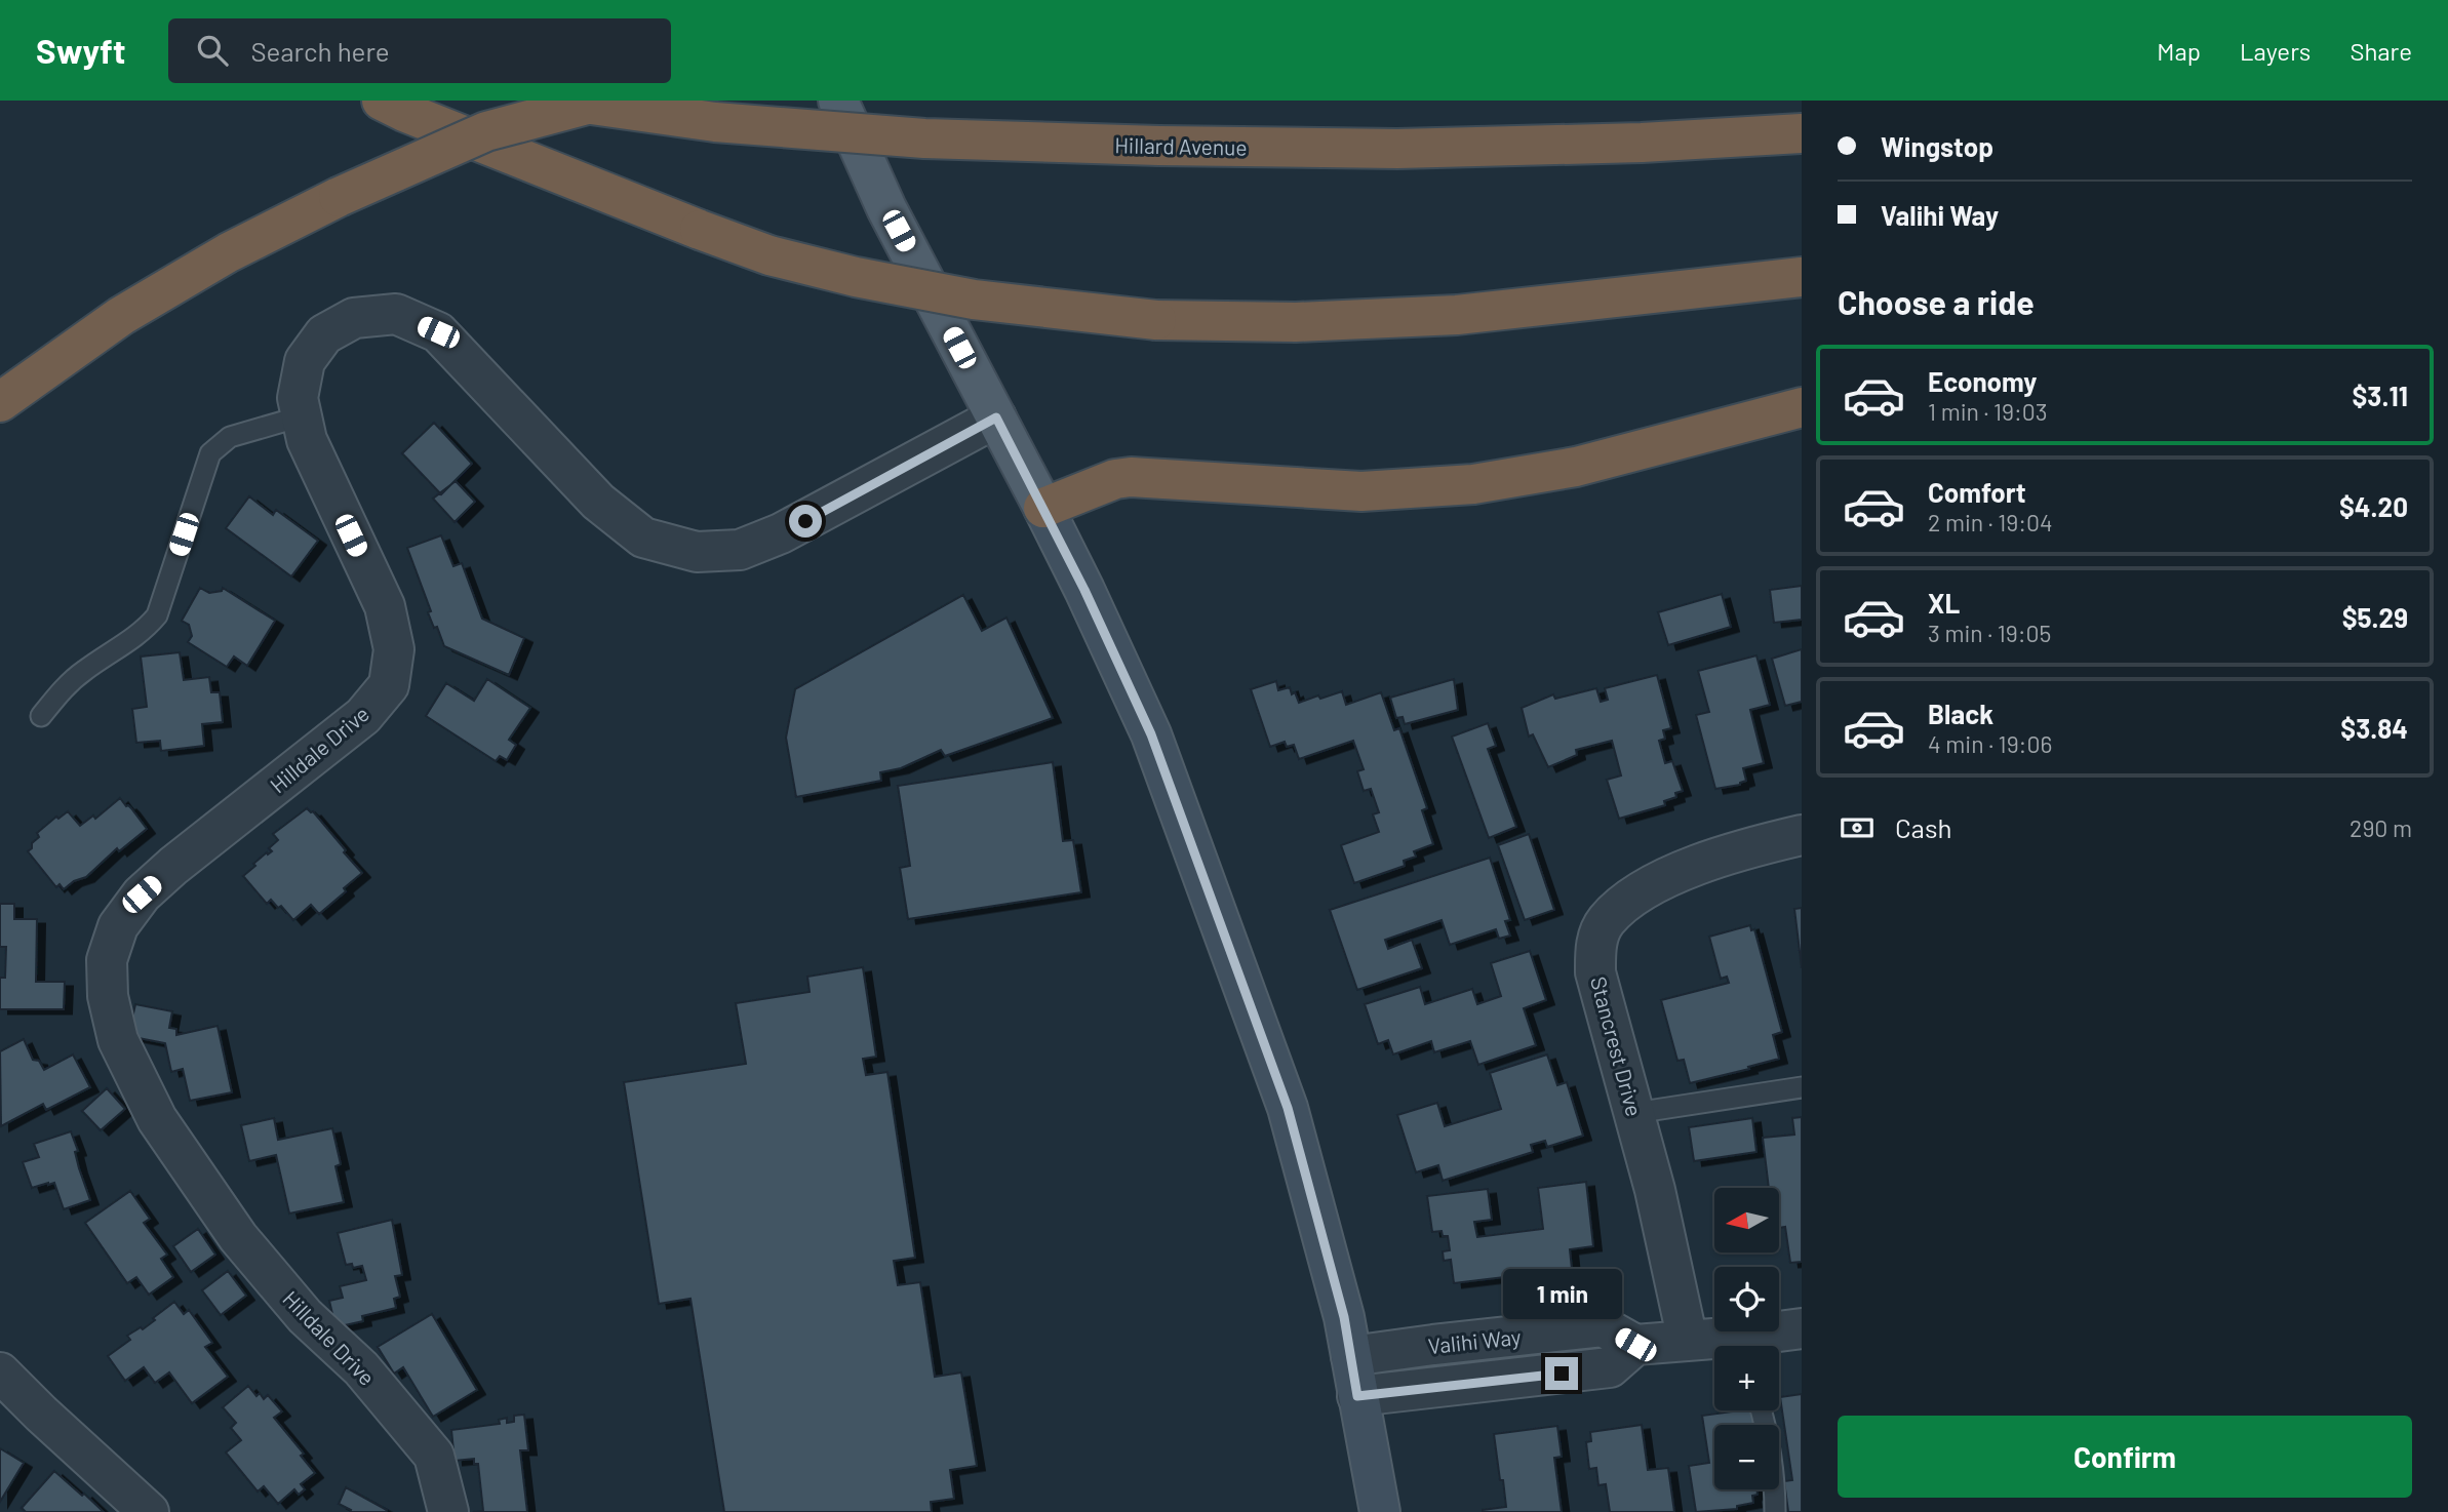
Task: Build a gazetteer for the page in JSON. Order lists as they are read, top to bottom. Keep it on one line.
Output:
{"streets":{"highway":["Hillard Avenue"],"street":["Hilldale Drive","Stancrest Drive","Valihi Way"]},"north":"left","page":{"header":"Swyft","search":"Search here","nav":["Map","Layers","Share"],"banner":["Wingstop","Valihi Way"],"heading":"Choose a ride","list":[{"name":"Economy","note":"1 min · 19:03","value":"$3.11"},{"name":"Comfort","note":"2 min · 19:04","value":"$4.20"},{"name":"XL","note":"3 min · 19:05","value":"$5.29"},{"name":"Black","note":"4 min · 19:06","value":"$3.84"}],"pay":["Cash","290 m"],"map_buttons":["+","−"],"bubble":"1 min","buttons":"Confirm"}}
